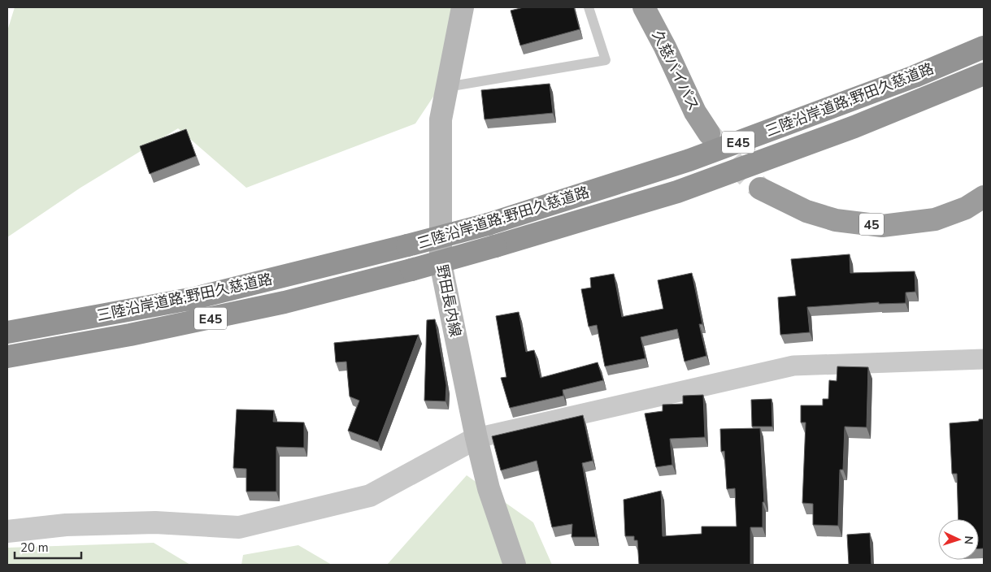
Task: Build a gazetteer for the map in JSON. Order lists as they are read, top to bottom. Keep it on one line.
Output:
{"streets":{"highway":["久慈バイパス","三陸沿岸道路;野田久慈道路","E45","45"],"main road":["野田長内線"]},"scale_bar":"20 m","north":"right"}
